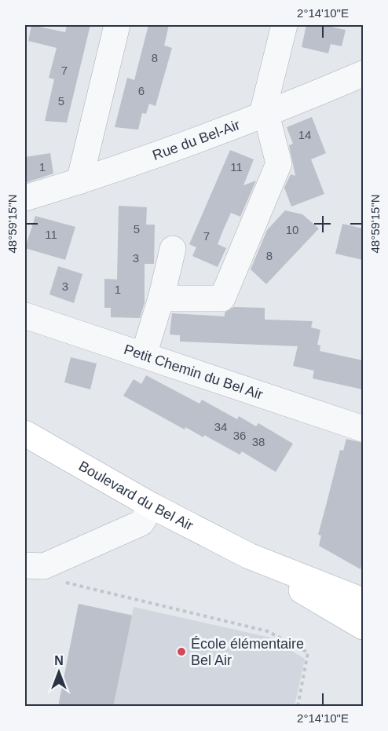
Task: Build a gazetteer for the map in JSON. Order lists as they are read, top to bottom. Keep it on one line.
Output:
{"streets":{"main road":["Boulevard du Bel Air"],"street":["Rue du Bel-Air","Petit Chemin du Bel Air"]},"places":["École élémentaire Bel Air"],"house_numbers":["8","7","6","5","14","1","11","5","10","11","7","8","3","3","1","34","36","38"],"north":"top","coordinates":["2°14'10\"E","48°59'15\"N"]}
